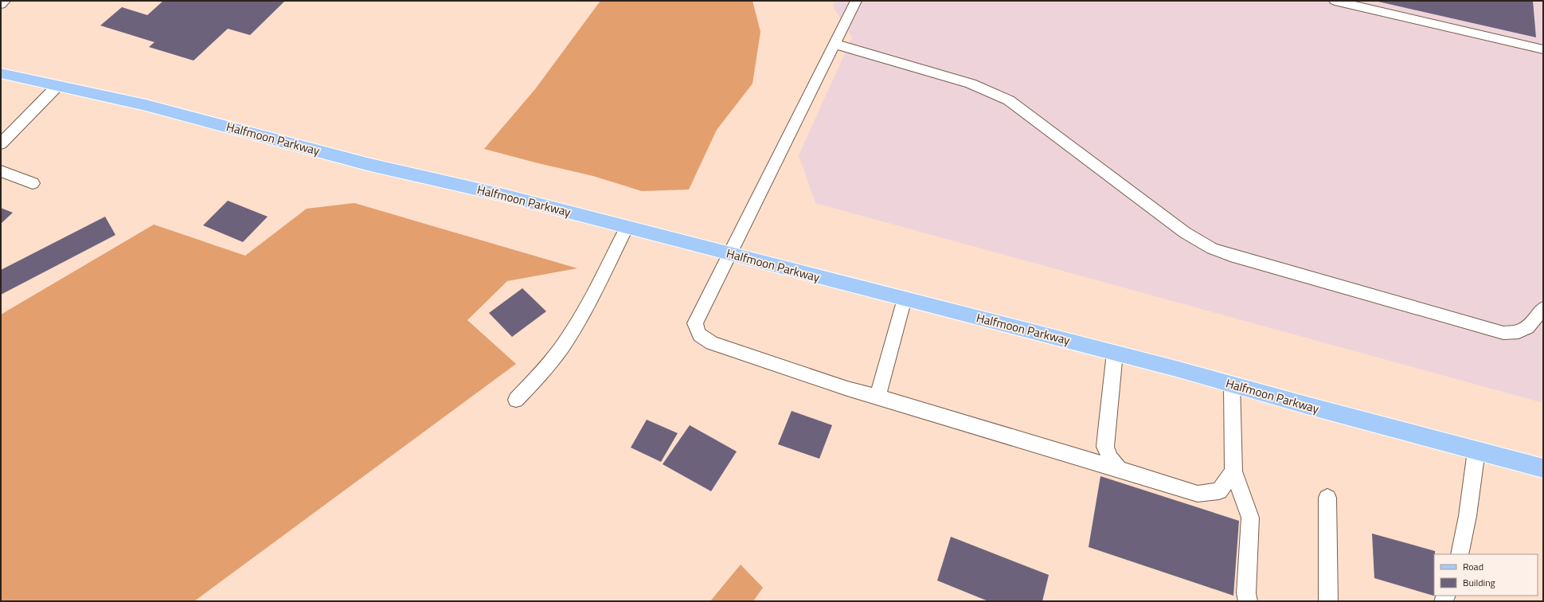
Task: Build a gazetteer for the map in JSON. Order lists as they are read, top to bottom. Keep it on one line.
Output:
{"streets":{"main road":["Halfmoon Parkway"]},"legend":["Road","Building"]}
